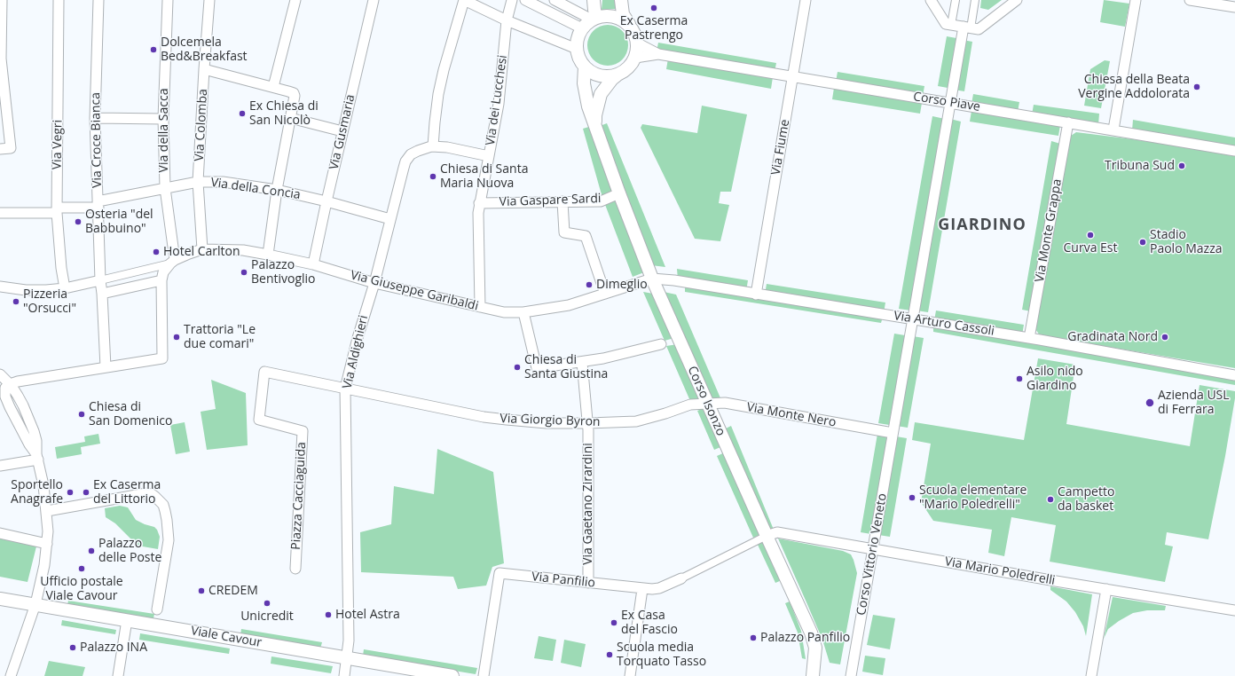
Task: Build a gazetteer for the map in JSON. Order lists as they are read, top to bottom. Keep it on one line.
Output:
{"streets":{"street":["Via dei Lucchesi","Corso Piave","Via Colomba","Via della Sacca","Via Gusmaria","Via Croce Bianca","Via Vegri","Via Fiume","Via della Concia","Via Gaspare Sardi","Via Monte Grappa","Via Giuseppe Garibaldi","Via Arturo Cassoli","Via Aldighieri","Corso Isonzo","Via Monte Nero","Via Giorgio Byron","Piazza Cacciaguida","Via Gaetano Zirardini","Corso Vittorio Veneto","Via Mario Poledrelli","Via Panfilio","Viale Cavour"]},"crossings":[["Via dei Lucchesi","Via Gaspare Sardi"],["Via dei Lucchesi","Via Giuseppe Garibaldi"],["Via dei Lucchesi","Via Aldighieri"],["Corso Piave","Via Fiume"],["Corso Piave","Via Monte Grappa"],["Corso Piave","Corso Isonzo"],["Corso Piave","Corso Vittorio Veneto"],["Via Colomba","Via della Concia"],["Via Colomba","Via Giuseppe Garibaldi"],["Via della Sacca","Via della Concia"],["Via della Sacca","Via Giuseppe Garibaldi"],["Via Gusmaria","Via della Concia"],["Via Gusmaria","Via Giuseppe Garibaldi"],["Via Croce Bianca","Via della Concia"],["Via Croce Bianca","Via Giuseppe Garibaldi"],["Via Vegri","Via della Concia"],["Via Vegri","Via Giuseppe Garibaldi"],["Via Fiume","Via Arturo Cassoli"],["Via della Concia","Via Aldighieri"],["Via Gaspare Sardi","Corso Isonzo"],["Via Monte Grappa","Via Arturo Cassoli"],["Via Giuseppe Garibaldi","Via Arturo Cassoli"],["Via Giuseppe Garibaldi","Via Aldighieri"],["Via Giuseppe Garibaldi","Corso Isonzo"],["Via Arturo Cassoli","Corso Isonzo"],["Via Arturo Cassoli","Corso Vittorio Veneto"],["Via Aldighieri","Via Giorgio Byron"],["Via Aldighieri","Viale Cavour"],["Corso Isonzo","Via Monte Nero"],["Corso Isonzo","Via Giorgio Byron"],["Corso Isonzo","Via Mario Poledrelli"],["Via Monte Nero","Via Giorgio Byron"],["Via Monte Nero","Corso Vittorio Veneto"],["Via Giorgio Byron","Piazza Cacciaguida"],["Via Giorgio Byron","Via Gaetano Zirardini"],["Via Gaetano Zirardini","Via Panfilio"],["Corso Vittorio Veneto","Via Mario Poledrelli"]],"districts":["GIARDINO"],"places":["Ex Caserma Pastrengo","Dolcemela Bed&Breakfast","Chiesa della Beata Vergine Addolorata","Ex Chiesa di San Nicolò","Tribuna Sud","Chiesa di Santa Maria Nuova","Osteria \"del Babbuino\"","Curva Est","Stadio Paolo Mazza","Hotel Carlton","Palazzo Bentivoglio","Dimeglio","Pizzeria \"Orsucci\"","Trattoria \"Le due comari\"","Gradinata Nord","Chiesa di Santa Giustina","Asilo nido Giardino","Azienda USL di Ferrara","Chiesa di San Domenico","Sportello Anagrafe","Ex Caserma del Littorio","Scuola elementare \"Mario Poledrelli\"","Campetto da basket","Palazzo delle Poste","Ufficio postale Viale Cavour","CREDEM","Unicredit","Hotel Astra","Ex Casa del Fascio","Palazzo Panfilio","Palazzo INA","Scuola media Torquato Tasso"]}
